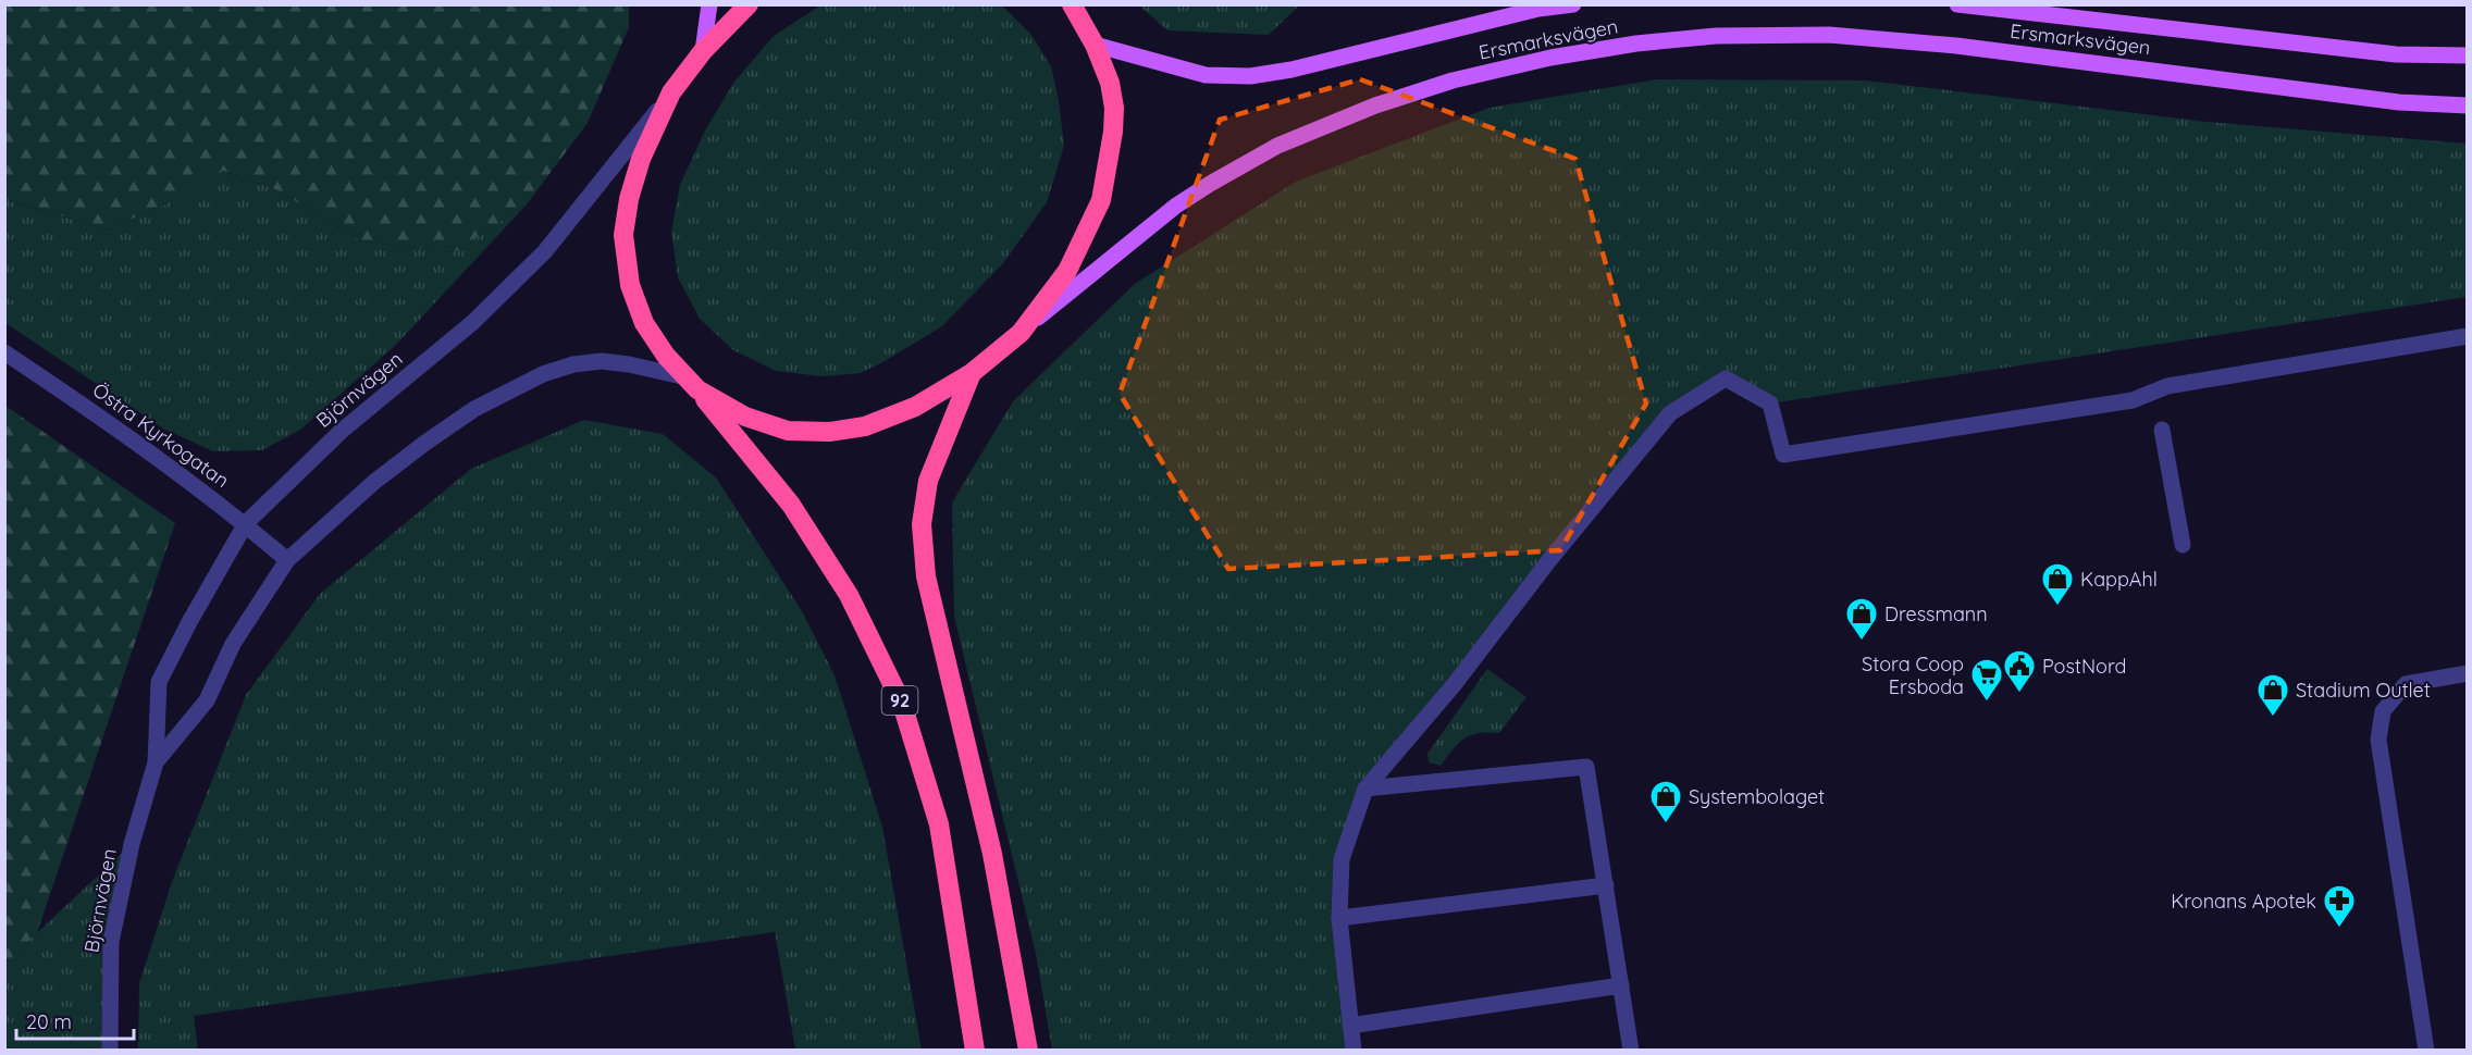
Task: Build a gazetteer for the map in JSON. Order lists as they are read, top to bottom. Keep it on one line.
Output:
{"streets":{"highway":["92"],"main road":["Ersmarksvägen"],"street":["Björnvägen","Östra Kyrkogatan"]},"crossings":[["Björnvägen","Östra Kyrkogatan"],["Björnvägen","92"]],"places":{"shop":["KappAhl","Dressmann","Stadium Outlet","Systembolaget"],"public building":["PostNord"],"supermarket":["Stora Coop Ersboda"],"pharmacy":["Kronans Apotek"]},"scale_bar":"20 m"}
